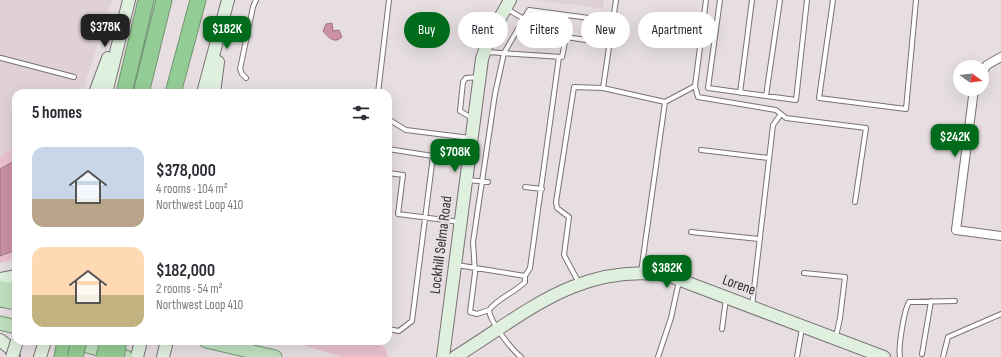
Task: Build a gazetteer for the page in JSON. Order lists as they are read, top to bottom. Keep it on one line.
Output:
{"streets":{"main road":["Lockhill Selma Road","Lorene"]},"north":"right","page":{"chip":["Buy","Rent","Filters","New","Apartment"],"price":["$378K","$182K","$242K","$708K","$382K"],"heading":"5 homes","list":[{"name":"$378,000","note":"4 rooms · 104 m² · Northwest Loop 410"},{"name":"$182,000","note":"2 rooms · 54 m² · Northwest Loop 410"}]}}
